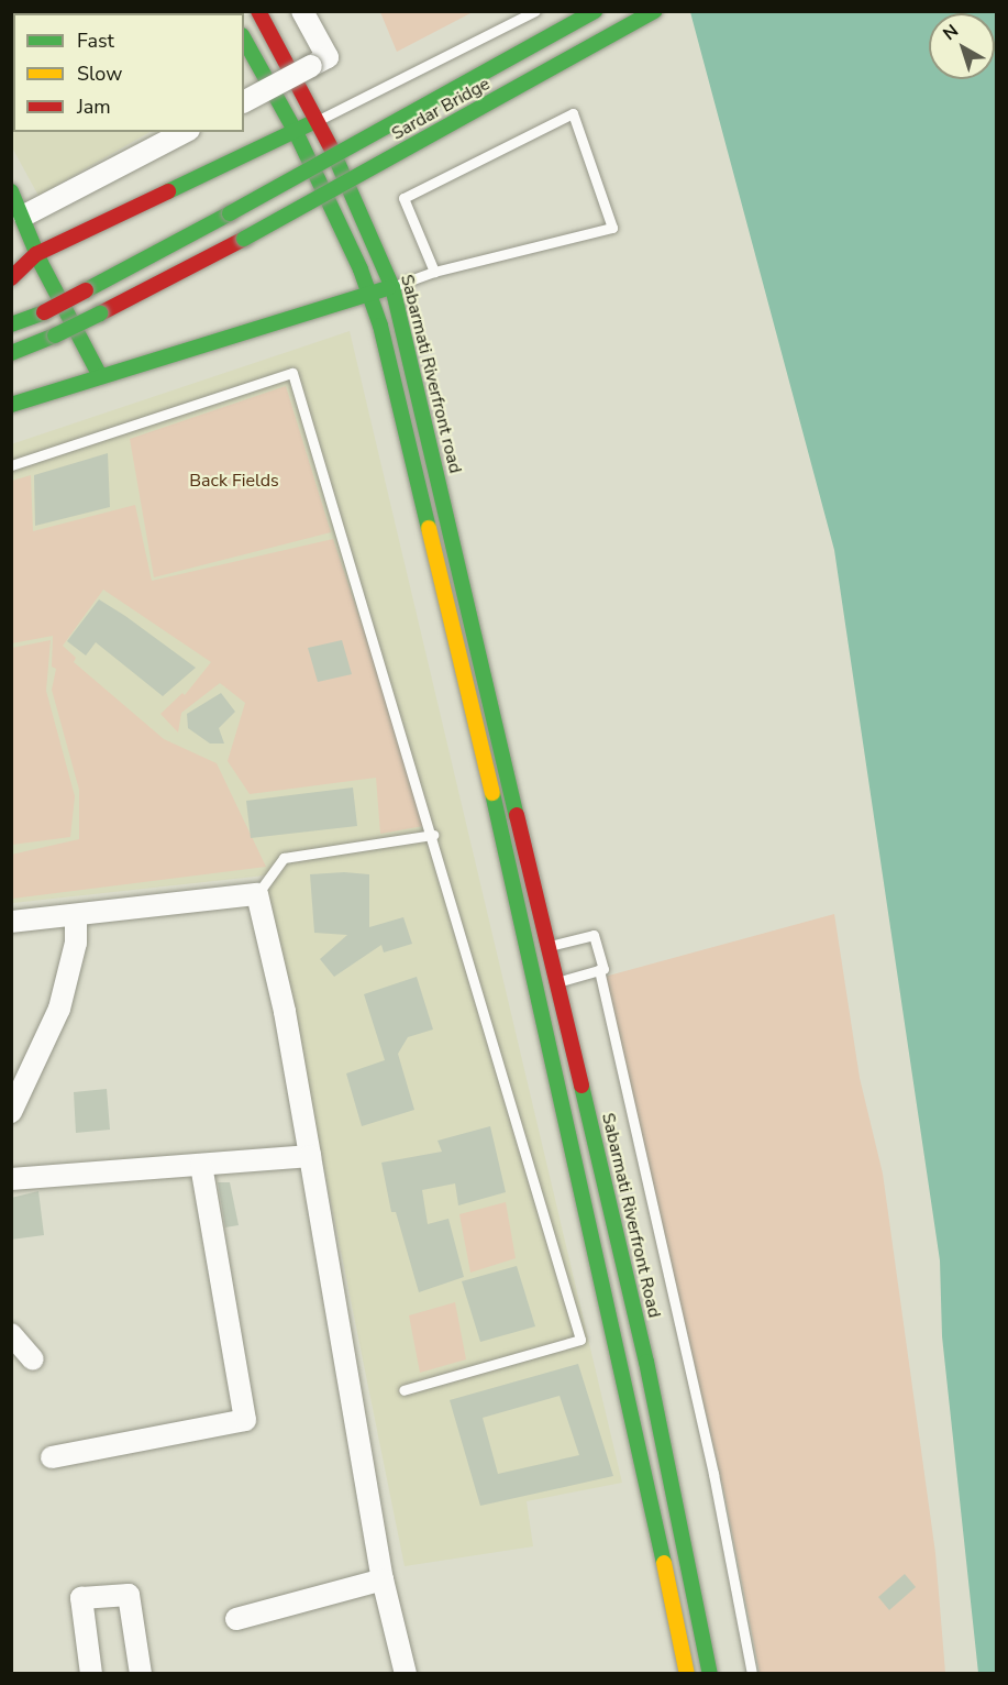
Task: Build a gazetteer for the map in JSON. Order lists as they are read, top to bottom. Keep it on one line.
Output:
{"streets":{"street":["Sardar Bridge","Sabarmati Riverfront road","Sabarmati Riverfront Road"]},"crossings":[["Sabarmati Riverfront road","Sabarmati Riverfront Road"]],"parks":["Back Fields"],"legend":["Fast","Slow","Jam"],"north":"top left"}
